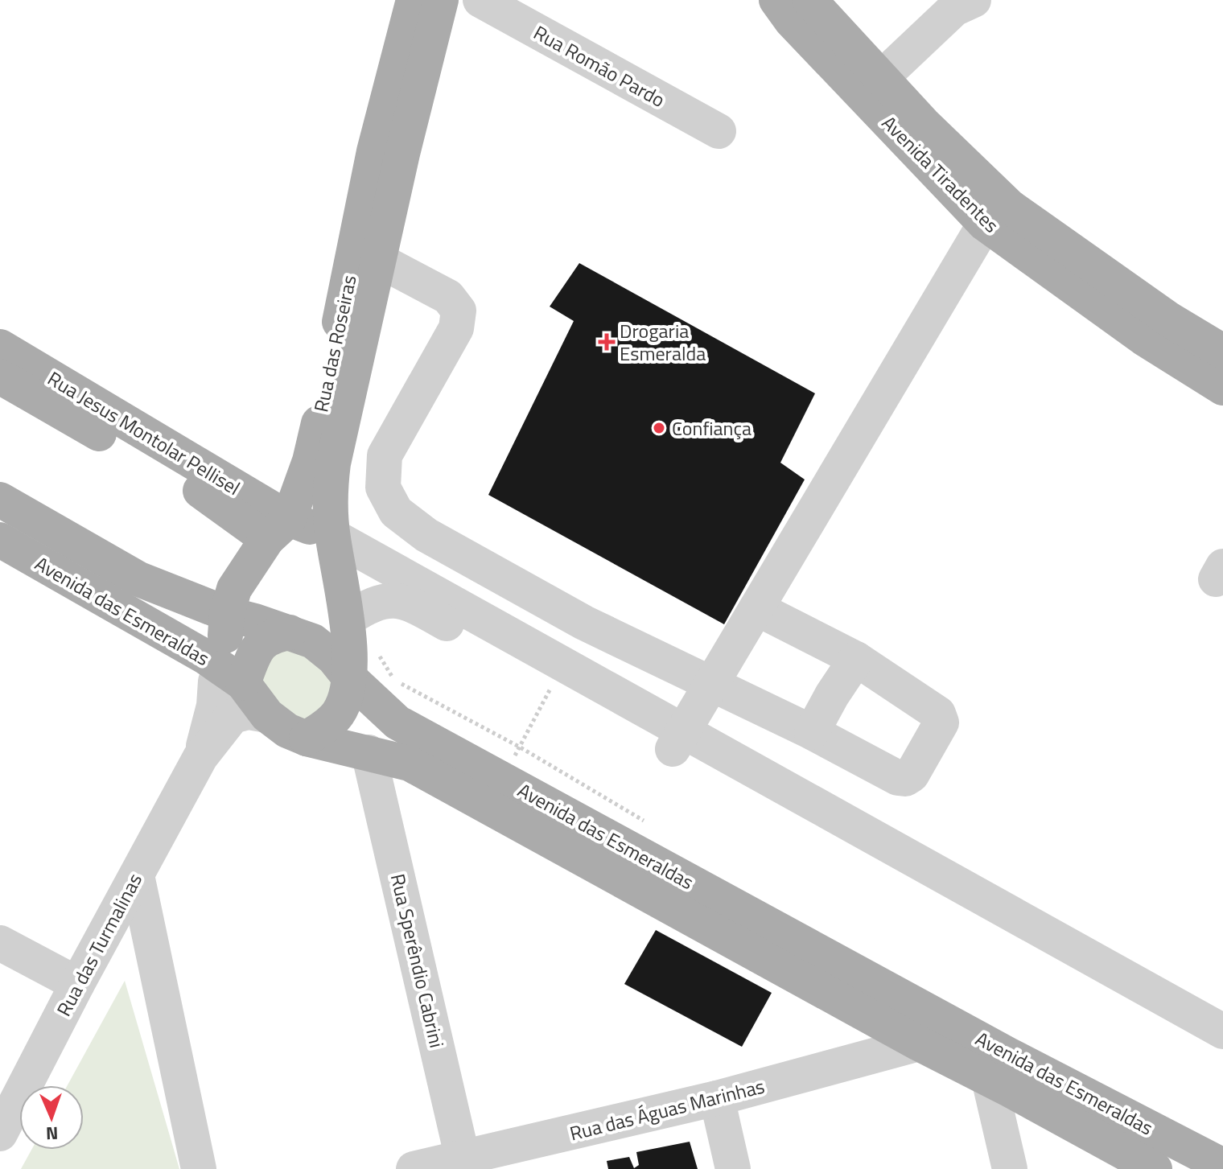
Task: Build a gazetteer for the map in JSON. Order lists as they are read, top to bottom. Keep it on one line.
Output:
{"streets":{"main road":["Avenida Tiradentes","Rua das Roseiras","Rua Jesus Montolar Pellisel","Avenida das Esmeraldas"],"street":["Rua Romão Pardo","Rua das Turmalinas","Rua Sperêndio Cabrini","Rua das Águas Marinhas"]},"crossings":[["Rua das Roseiras","Rua Jesus Montolar Pellisel"],["Rua das Roseiras","Avenida das Esmeraldas"],["Rua das Roseiras","Rua das Turmalinas"],["Avenida das Esmeraldas","Rua das Turmalinas"],["Avenida das Esmeraldas","Rua Sperêndio Cabrini"],["Avenida das Esmeraldas","Rua das Águas Marinhas"],["Rua Sperêndio Cabrini","Rua das Águas Marinhas"]],"places":{"health":["Drogaria Esmeralda"],"other":["Confiança"]},"north":"bottom"}
